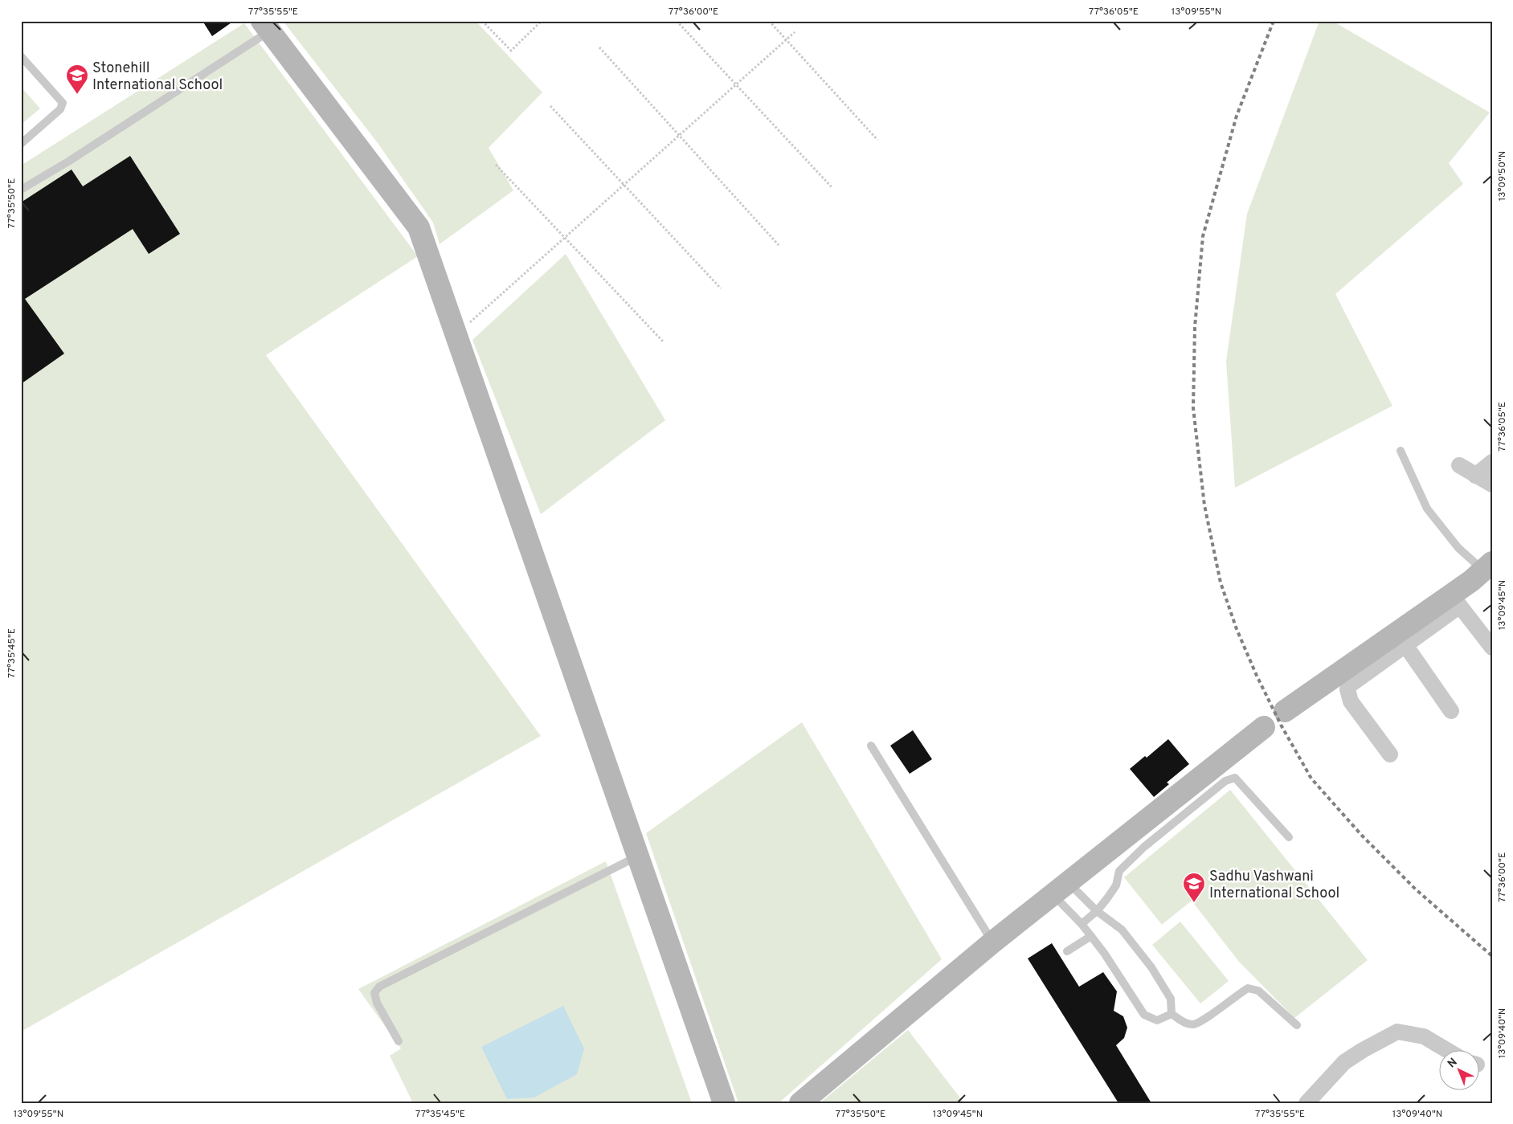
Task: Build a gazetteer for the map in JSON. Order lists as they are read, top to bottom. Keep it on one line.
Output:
{"places":{"school or university":["Stonehill International School","Sadhu Vashwani International School"]},"north":"top left","coordinates":["77°35'55\"E","77°36'00\"E","77°36'05\"E","13°09'55\"N","13°09'50\"N","77°35'50\"E","13°09'45\"N","77°35'45\"E","13°09'40\"N"]}
